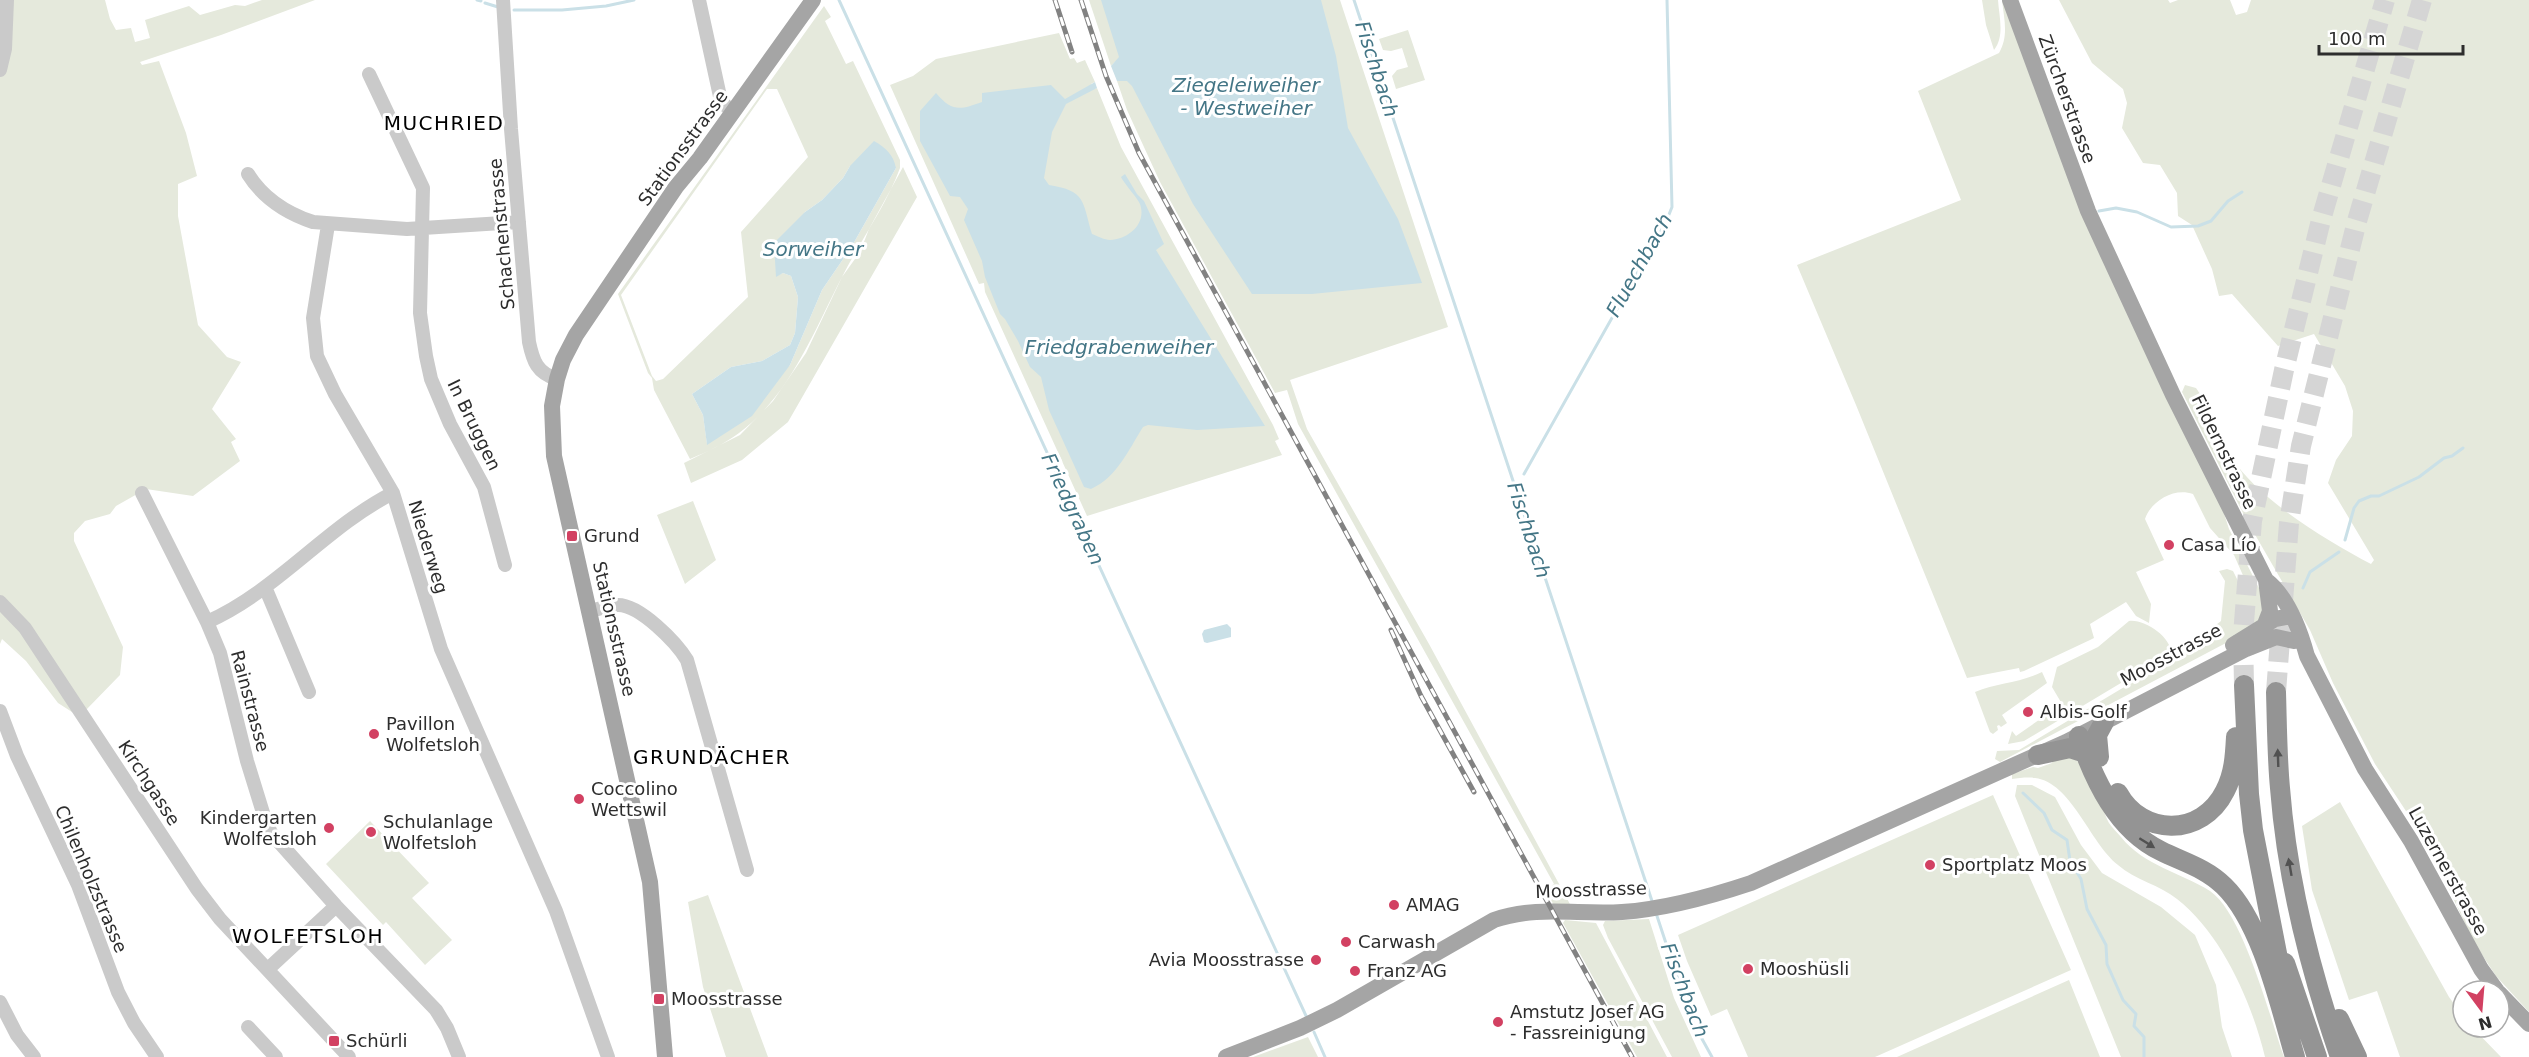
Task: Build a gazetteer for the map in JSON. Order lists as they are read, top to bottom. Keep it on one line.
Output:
{"streets":{"main road":["Zürcherstrasse","Stationsstrasse","Fildernstrasse","Moosstrasse","Luzernerstrasse"],"street":["Schachenstrasse","In Bruggen","Niederweg","Rainstrasse","Kirchgasse","Chilenholzstrasse"]},"crossings":[["Zürcherstrasse","Fildernstrasse"],["Stationsstrasse","Schachenstrasse"]],"districts":["MUCHRIED","GRUNDÄCHER","WOLFETSLOH"],"water":["Fischbach","Ziegeleiweiher - Westweiher","Sorweiher","Fluechbach","Friedgrabenweiher","Friedgraben"],"places":{"transit":["Grund","Moosstrasse","Schürli"],"other":["Casa Lío","Albis-Golf","Pavillon Wolfetsloh","Coccolino Wettswil","Kindergarten Wolfetsloh","Schulanlage Wolfetsloh","Sportplatz Moos","AMAG","Carwash","Avia Moosstrasse","Mooshüsli","Franz AG","Amstutz Josef AG - Fassreinigung"]},"scale_bar":"100 m","north":"bottom"}
